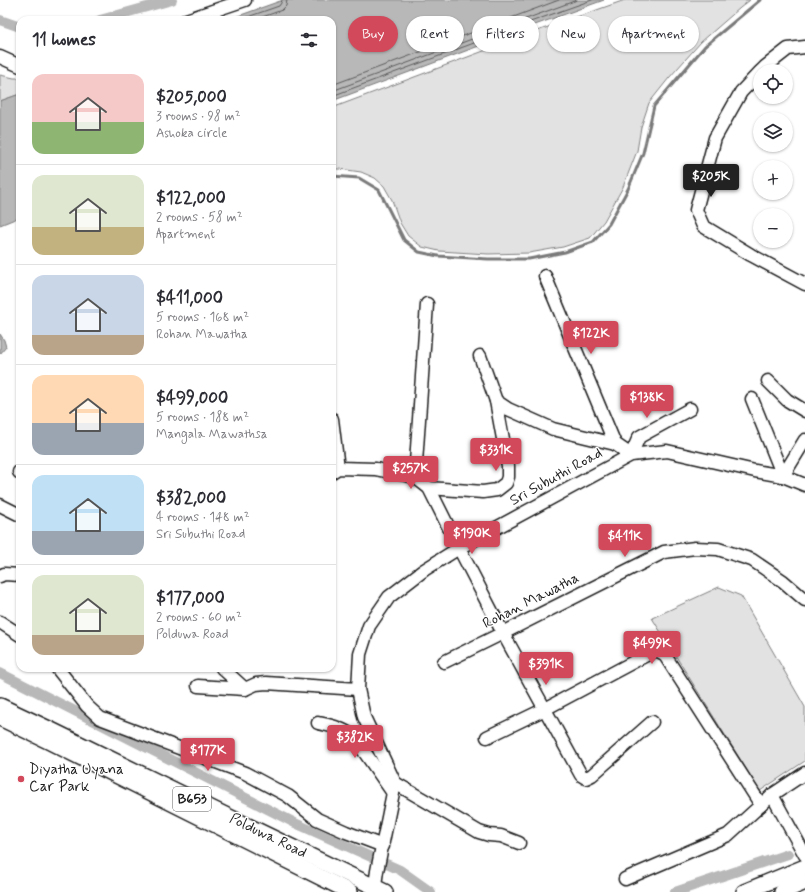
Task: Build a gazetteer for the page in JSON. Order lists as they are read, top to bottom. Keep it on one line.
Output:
{"streets":{"main road":["B653","Polduwa Road"],"street":["Sri Subuthi Road","Rohan Mawatha"]},"places":["Diyatha Uyana Car Park"],"page":{"chip":["Buy","Rent","Filters","New","Apartment"],"heading":"11 homes","map_buttons":["+","−"],"list":[{"name":"$205,000","note":"3 rooms · 98 m² · Ashoka circle"},{"name":"$122,000","note":"2 rooms · 58 m² · Apartment"},{"name":"$411,000","note":"5 rooms · 168 m² · Rohan Mawatha"},{"name":"$499,000","note":"5 rooms · 188 m² · Mangala Mawathsa"},{"name":"$382,000","note":"4 rooms · 148 m² · Sri Subuthi Road"},{"name":"$177,000","note":"2 rooms · 60 m² · Polduwa Road"}],"price":["$205K","$122K","$138K","$331K","$257K","$190K","$411K","$499K","$391K","$382K","$177K"]}}
